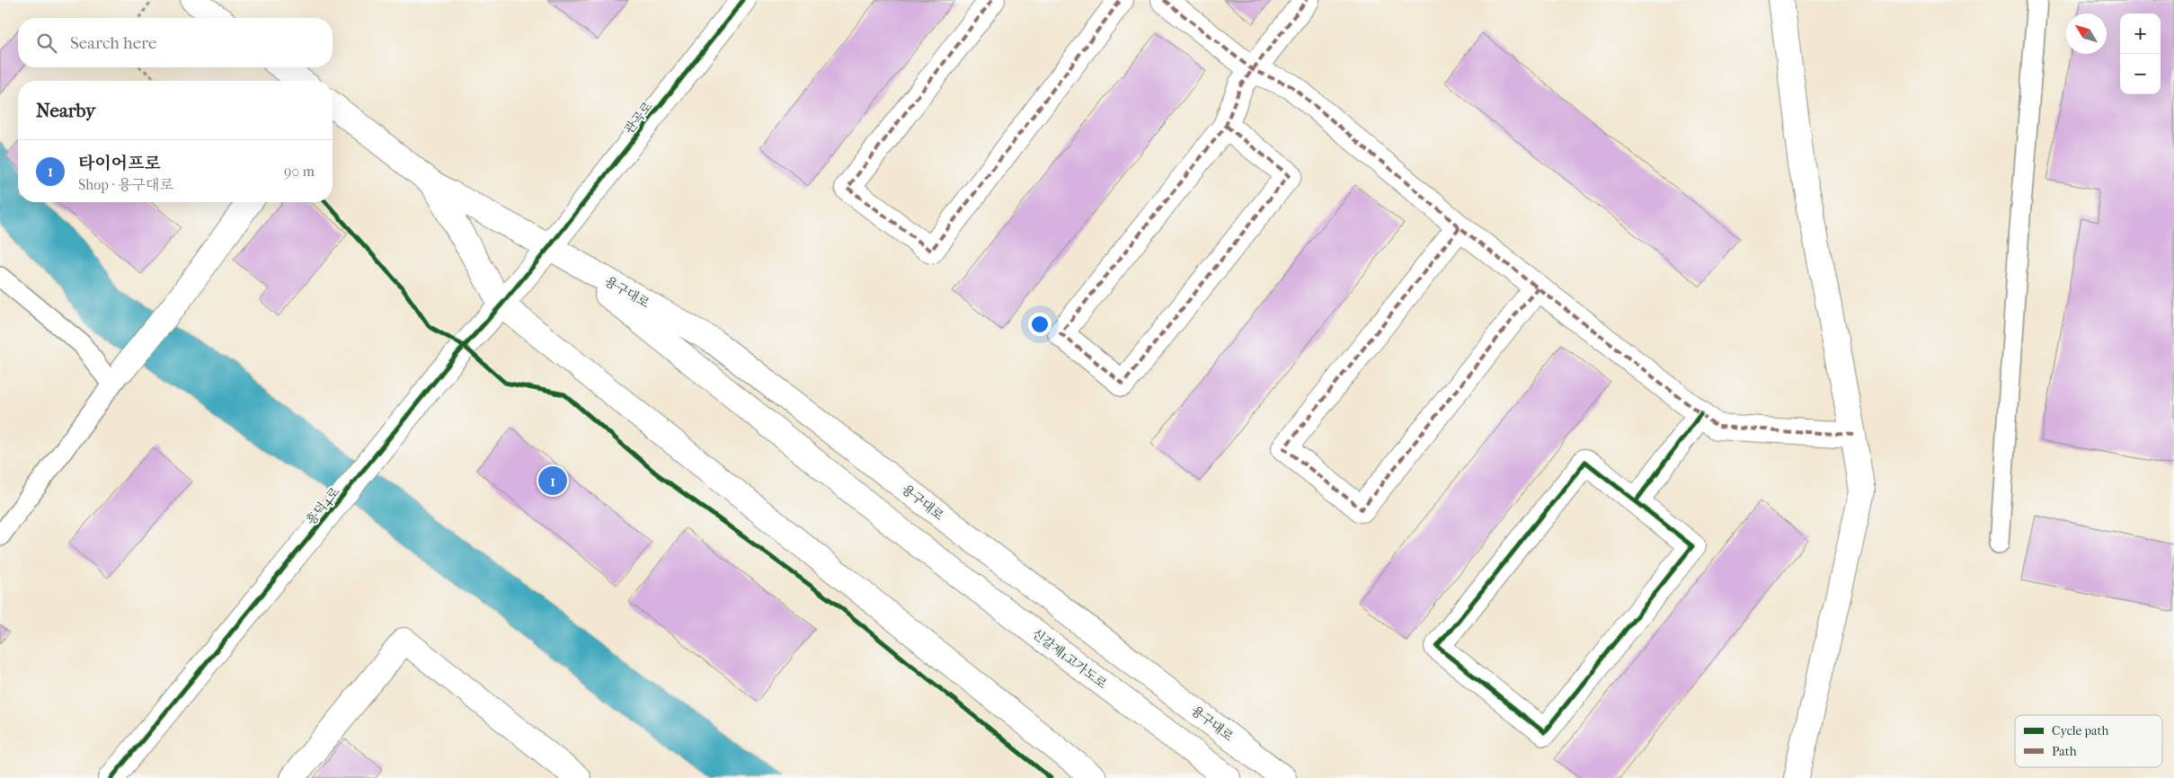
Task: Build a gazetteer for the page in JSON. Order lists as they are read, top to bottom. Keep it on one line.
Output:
{"streets":{"street":["관곡로","용구대로","흥덕4로","신갈제1고가도로"]},"crossings":[["관곡로","용구대로"],["관곡로","흥덕4로"],["용구대로","흥덕4로"],["용구대로","신갈제1고가도로"]],"legend":["Cycle path","Path"],"north":"top left","page":{"map_buttons":["+","−"],"search":"Search here","heading":"Nearby","list":[{"mark":"1","name":"타이어프로","note":"Shop · 용구대로","value":"90 m"}],"pins":"1"}}
